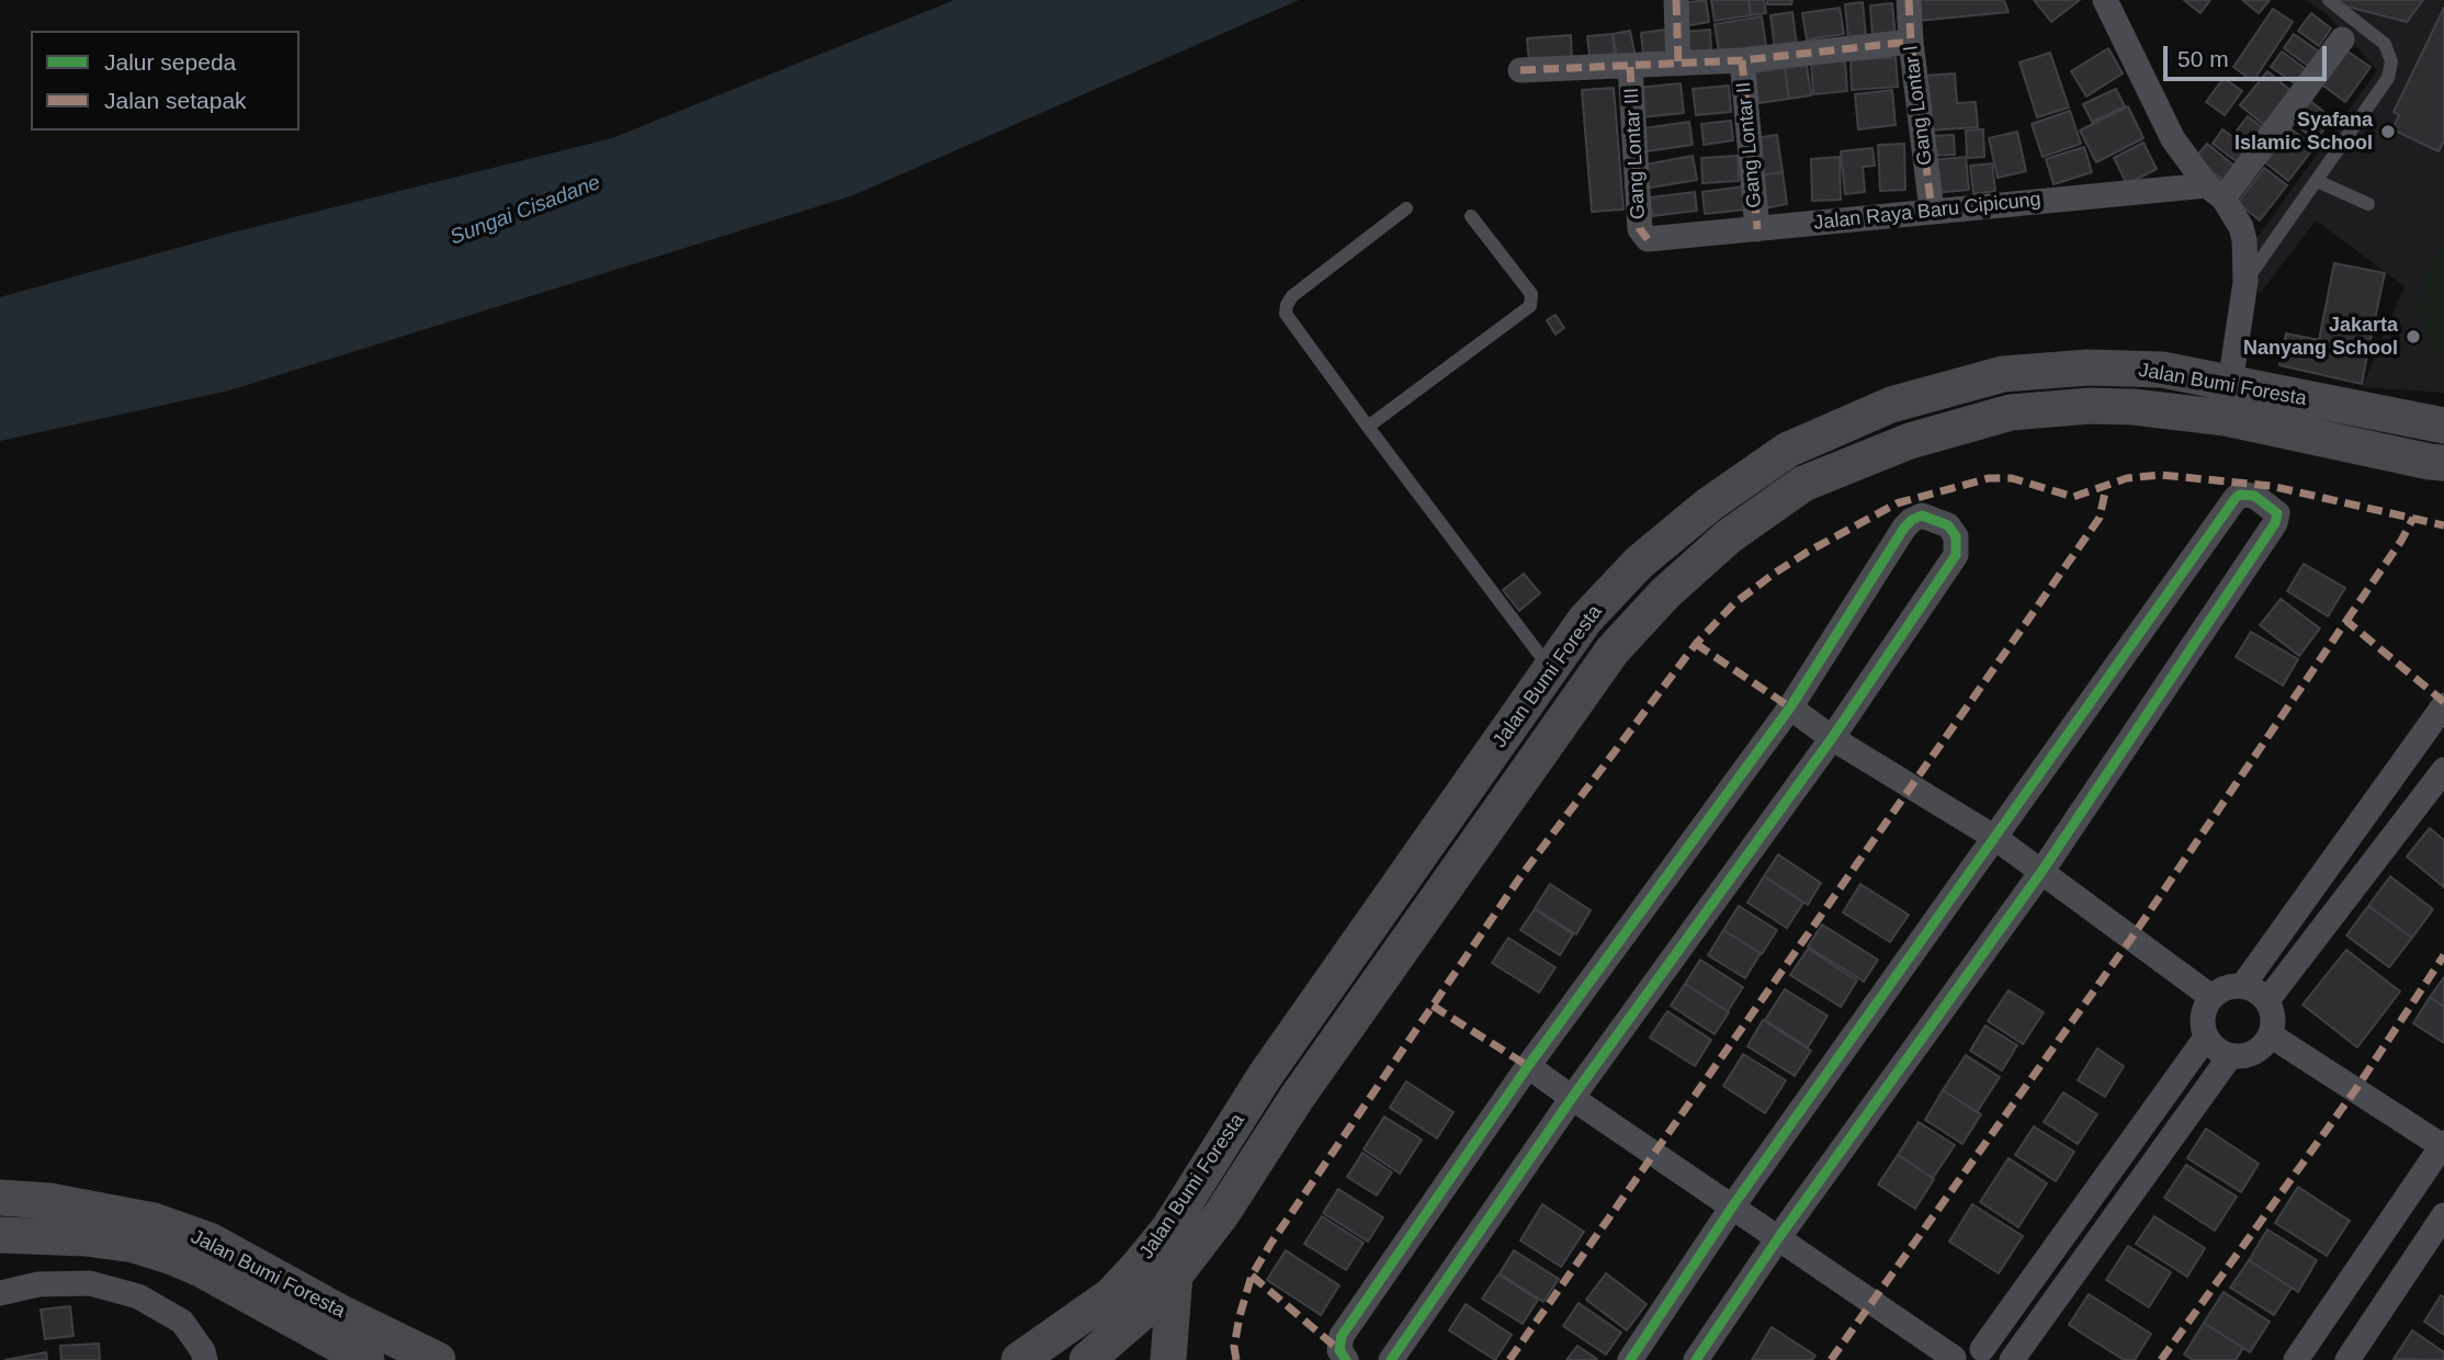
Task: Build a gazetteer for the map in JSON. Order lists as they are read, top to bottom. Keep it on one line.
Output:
{"streets":{"main road":["Jalan Bumi Foresta"],"street":["Gang Lontar I","Gang Lontar II","Gang Lontar III","Jalan Raya Baru Cipicung"]},"crossings":[["Gang Lontar I","Jalan Raya Baru Cipicung"],["Gang Lontar II","Jalan Raya Baru Cipicung"],["Gang Lontar III","Jalan Raya Baru Cipicung"]],"water":["Sungai Cisadane"],"places":["Syafana Islamic School","Jakarta Nanyang School"],"legend":["Jalur sepeda","Jalan setapak"],"scale_bar":"50 m"}
